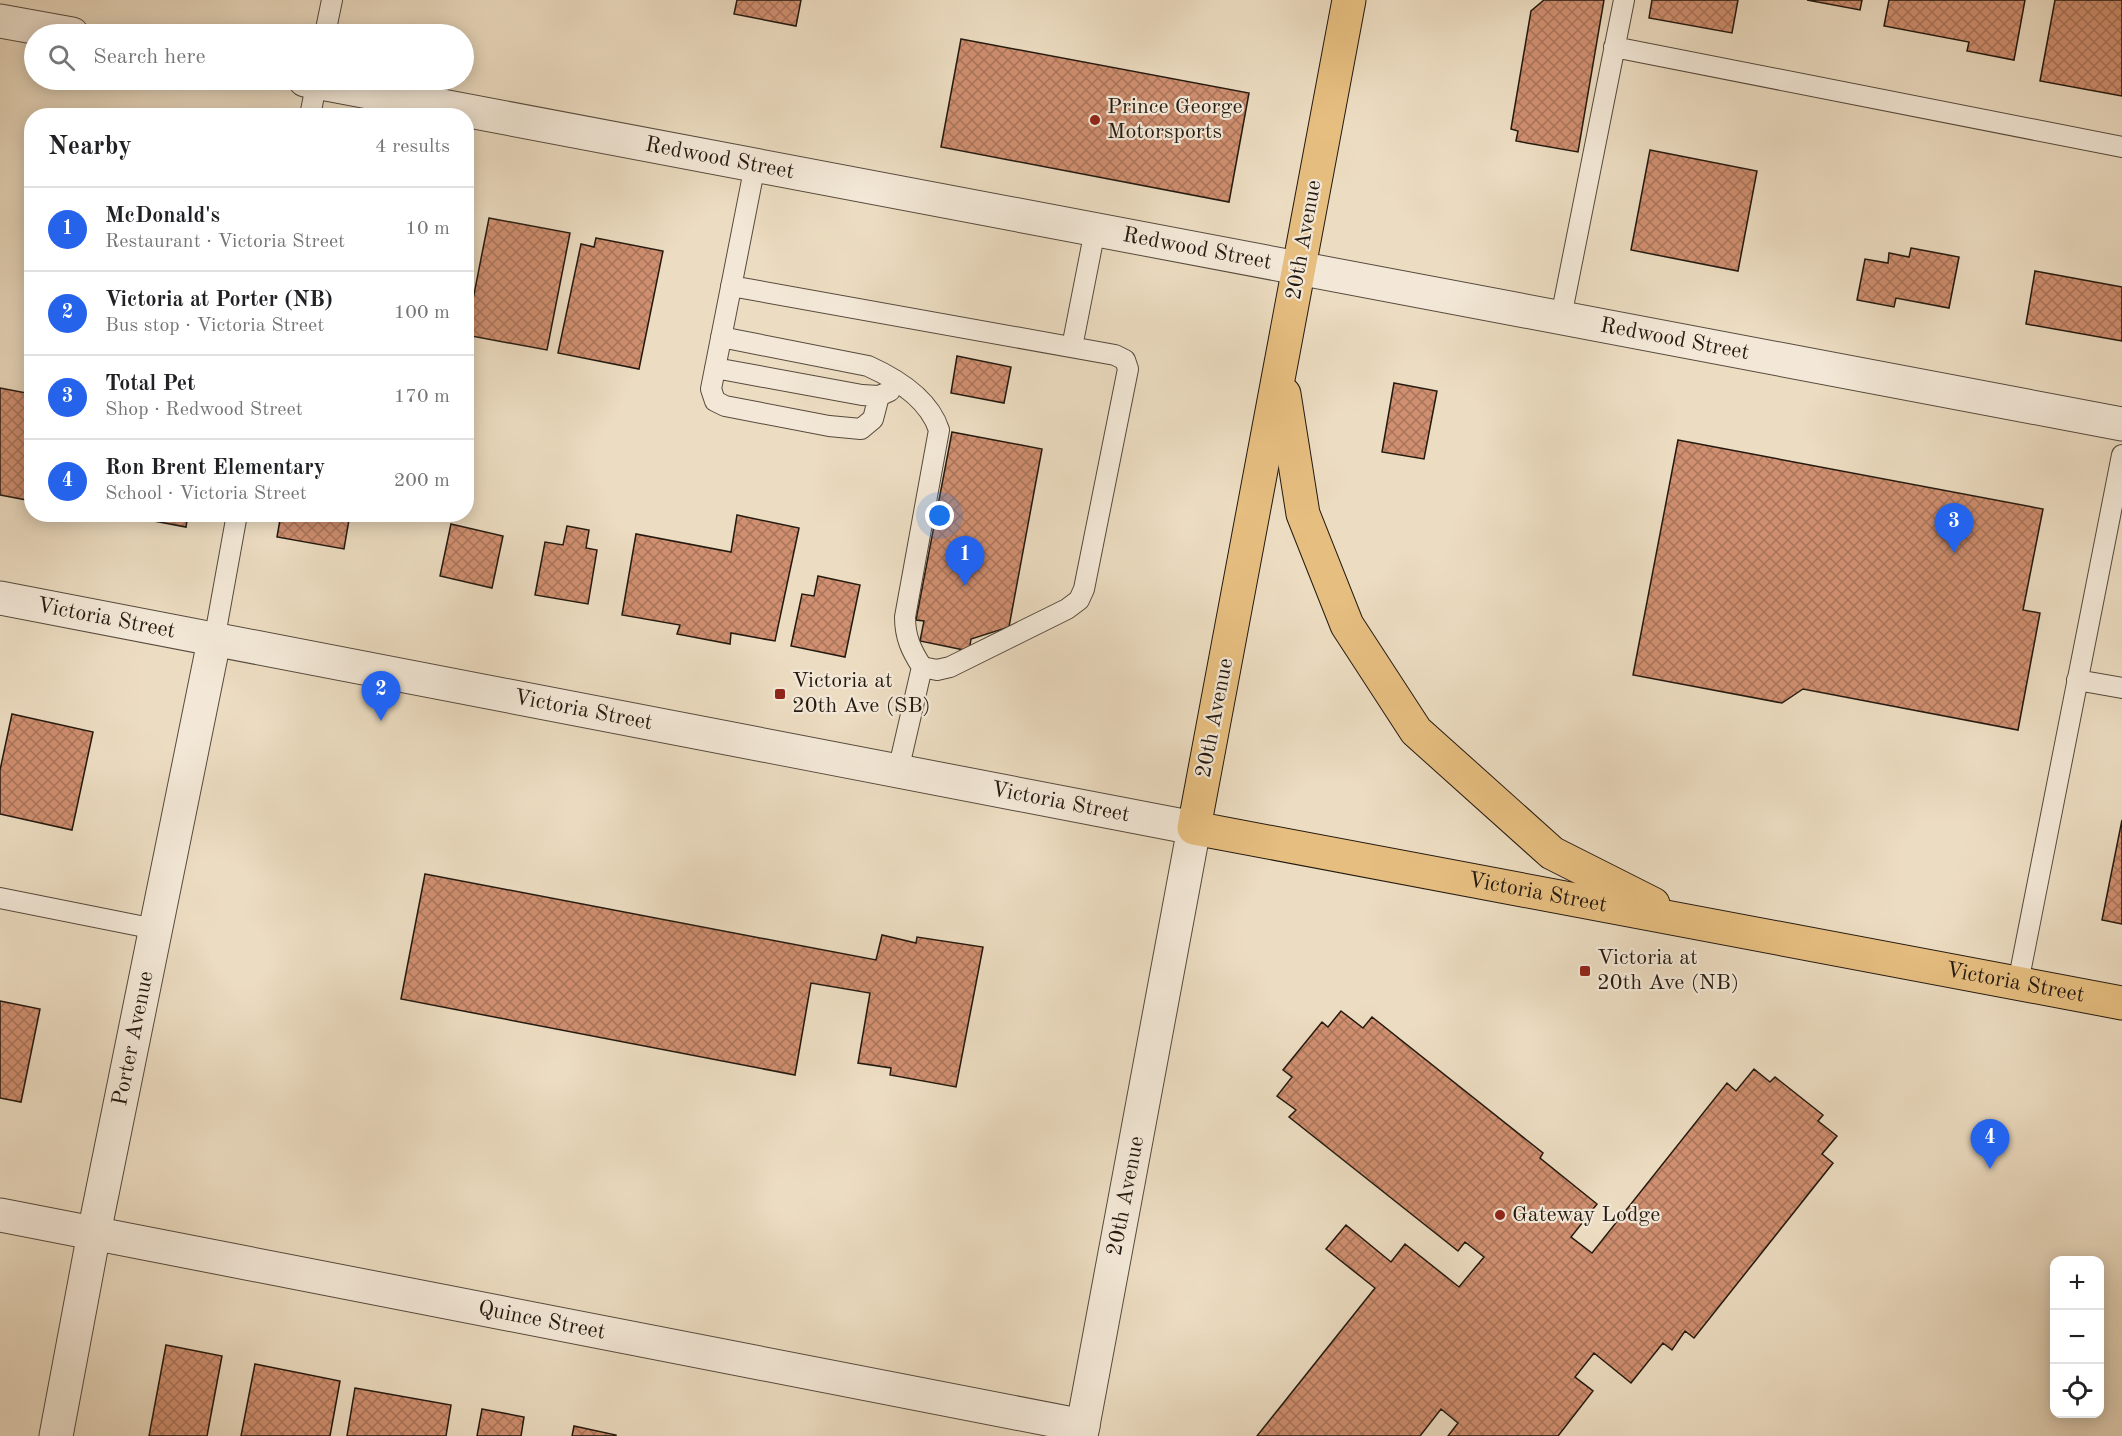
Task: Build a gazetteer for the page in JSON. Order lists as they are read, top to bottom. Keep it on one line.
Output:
{"streets":{"highway":["20th Avenue","Victoria Street"],"street":["Redwood Street","Porter Avenue","Quince Street"]},"crossings":[["Redwood Street","20th Avenue"],["20th Avenue","Victoria Street"],["20th Avenue","Quince Street"],["Victoria Street","Porter Avenue"],["Porter Avenue","Quince Street"]],"places":{"other":["Prince George Motorsports","Gateway Lodge"],"transit":["Victoria at 20th Ave (SB)","Victoria at 20th Ave (NB)"]},"page":{"search":"Search here","heading":["Nearby","4 results"],"list":[{"mark":"1","name":"McDonald's","note":"Restaurant · Victoria Street","value":"10 m"},{"mark":"2","name":"Victoria at Porter (NB)","note":"Bus stop · Victoria Street","value":"100 m"},{"mark":"3","name":"Total Pet","note":"Shop · Redwood Street","value":"170 m"},{"mark":"4","name":"Ron Brent Elementary","note":"School · Victoria Street","value":"200 m"}],"pins":["3","1","2","4"],"map_buttons":["+","−"]}}
